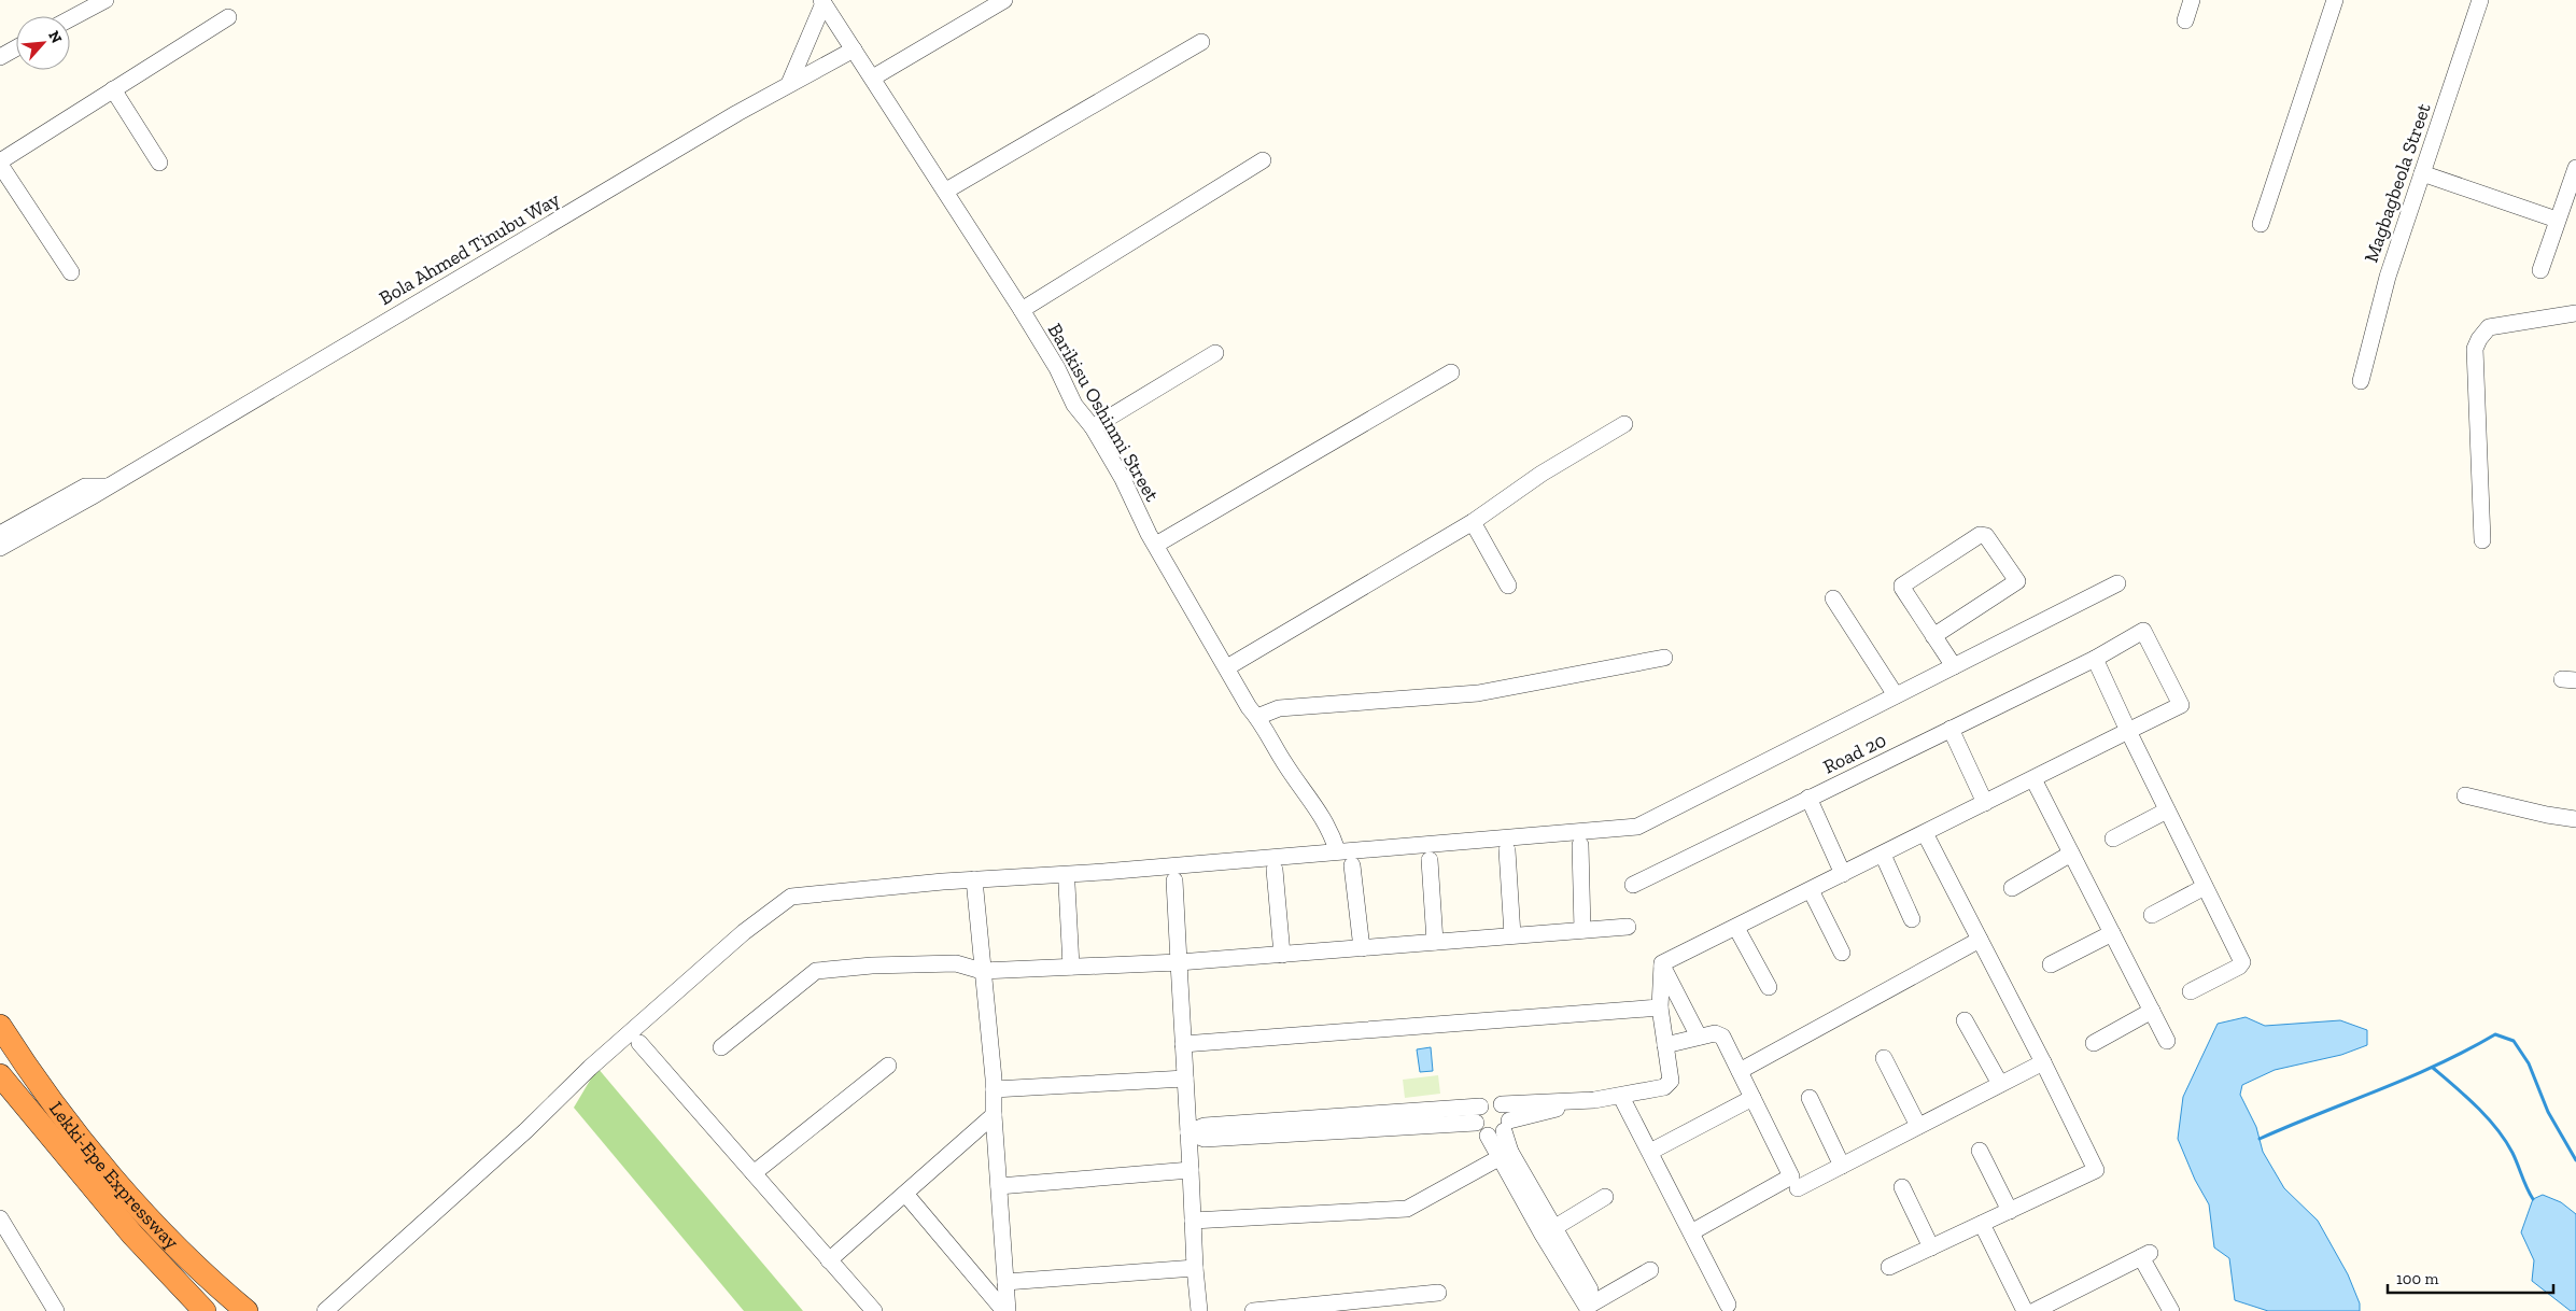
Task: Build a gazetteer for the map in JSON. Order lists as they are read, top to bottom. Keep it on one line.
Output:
{"streets":{"highway":["Lekki-Epe Expressway"],"street":["Magbagbeola Street","Bola Ahmed Tinubu Way","Barikisu Oshinmi Street","Road 20"]},"crossings":[["Bola Ahmed Tinubu Way","Barikisu Oshinmi Street"]],"scale_bar":"100 m","north":"top right"}
